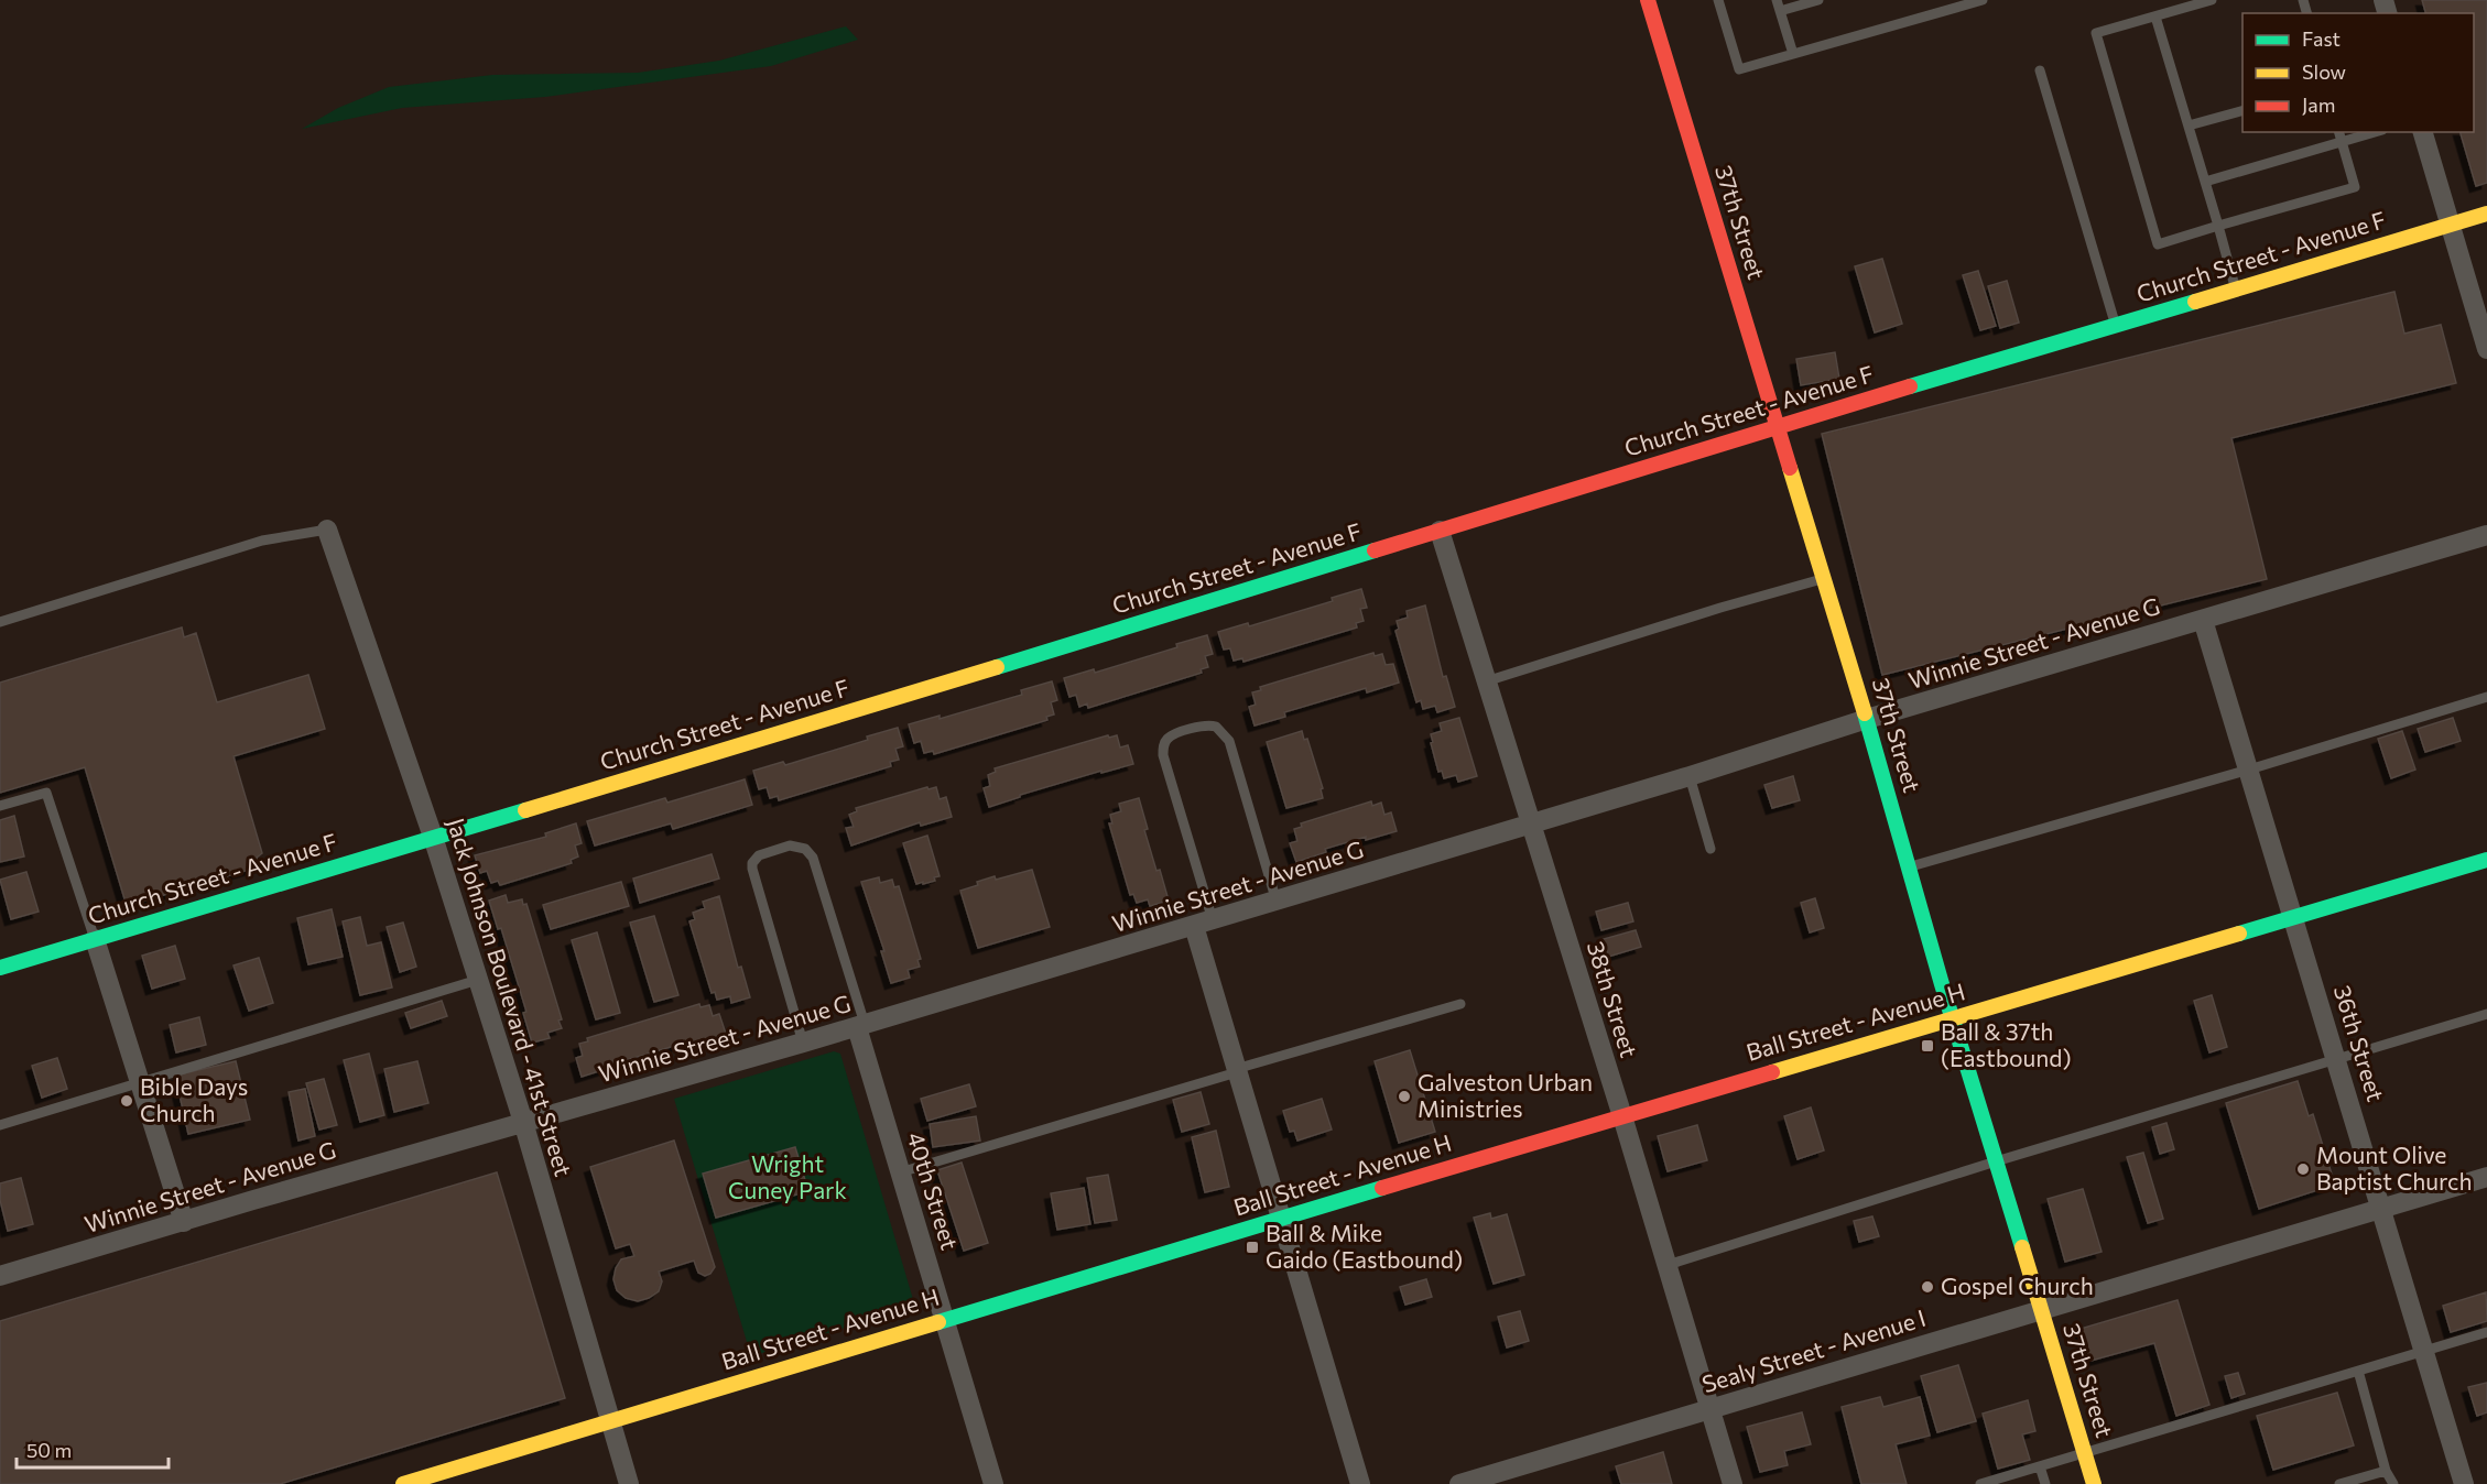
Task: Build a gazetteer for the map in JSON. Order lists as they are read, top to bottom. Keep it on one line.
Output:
{"streets":{"street":["37th Street","Church Street - Avenue F","Winnie Street - Avenue G","Jack Johnson Boulevard - 41st Street","38th Street","Ball Street - Avenue H","36th Street","40th Street","Sealy Street - Avenue I"]},"crossings":[["37th Street","Church Street - Avenue F"],["37th Street","Winnie Street - Avenue G"],["37th Street","Ball Street - Avenue H"],["37th Street","Sealy Street - Avenue I"],["Church Street - Avenue F","Jack Johnson Boulevard - 41st Street"],["Church Street - Avenue F","38th Street"],["Winnie Street - Avenue G","Jack Johnson Boulevard - 41st Street"],["Winnie Street - Avenue G","38th Street"],["Winnie Street - Avenue G","36th Street"],["Winnie Street - Avenue G","40th Street"],["Jack Johnson Boulevard - 41st Street","Ball Street - Avenue H"],["38th Street","Ball Street - Avenue H"],["38th Street","Sealy Street - Avenue I"],["Ball Street - Avenue H","36th Street"],["Ball Street - Avenue H","40th Street"],["36th Street","Sealy Street - Avenue I"]],"parks":["Wright Cuney Park"],"places":{"transit":["Ball & 37th (Eastbound)","Ball & Mike Gaido (Eastbound)"],"other":["Galveston Urban Ministries","Bible Days Church","Mount Olive Baptist Church","Gospel Church"]},"legend":["Fast","Slow","Jam"],"scale_bar":"50 m"}
